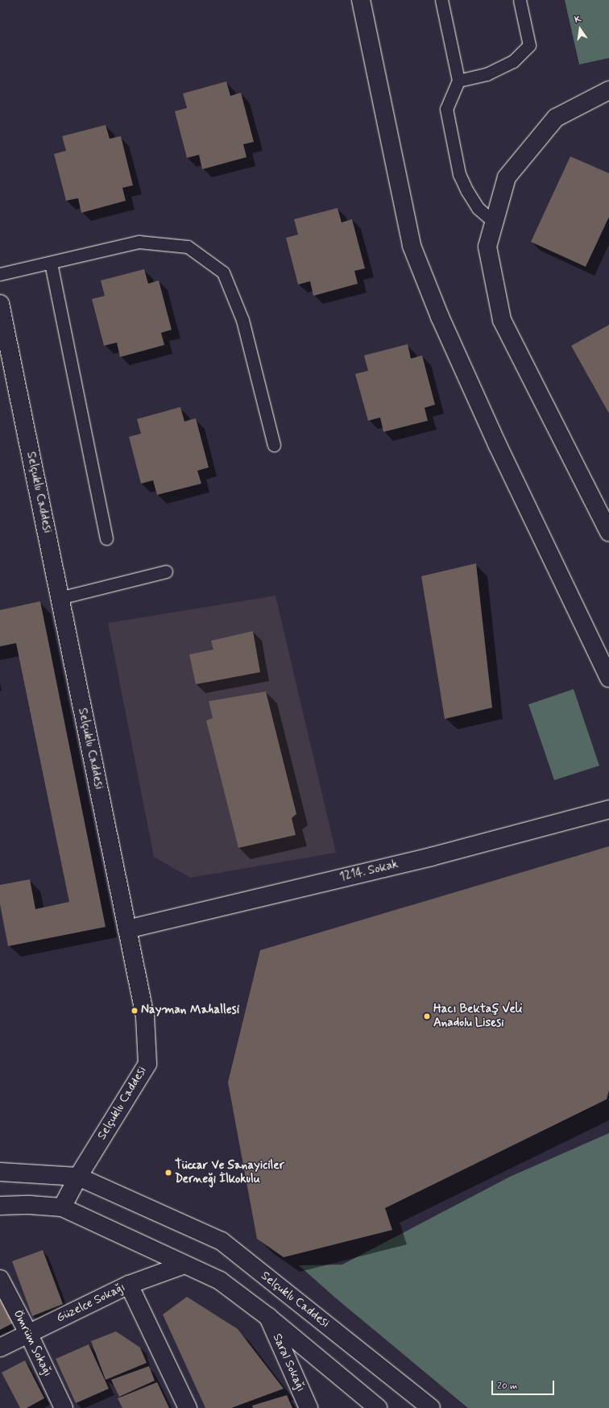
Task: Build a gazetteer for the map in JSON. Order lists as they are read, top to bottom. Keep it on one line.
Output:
{"streets":{"street":["Selçuklu Caddesi","1214. Sokak","Güzelce Sokağı","Ömrüm Sokağı","Saral Sokağı"]},"crossings":[["Selçuklu Caddesi","1214. Sokak"],["Güzelce Sokağı","Ömrüm Sokağı"]],"places":["Nayman Mahallesi","Hacı Bektaş Veli Anadolu Lisesi","Tüccar Ve Sanayiciler Derneği İlkokulu"],"scale_bar":"20 m","north":"top"}
